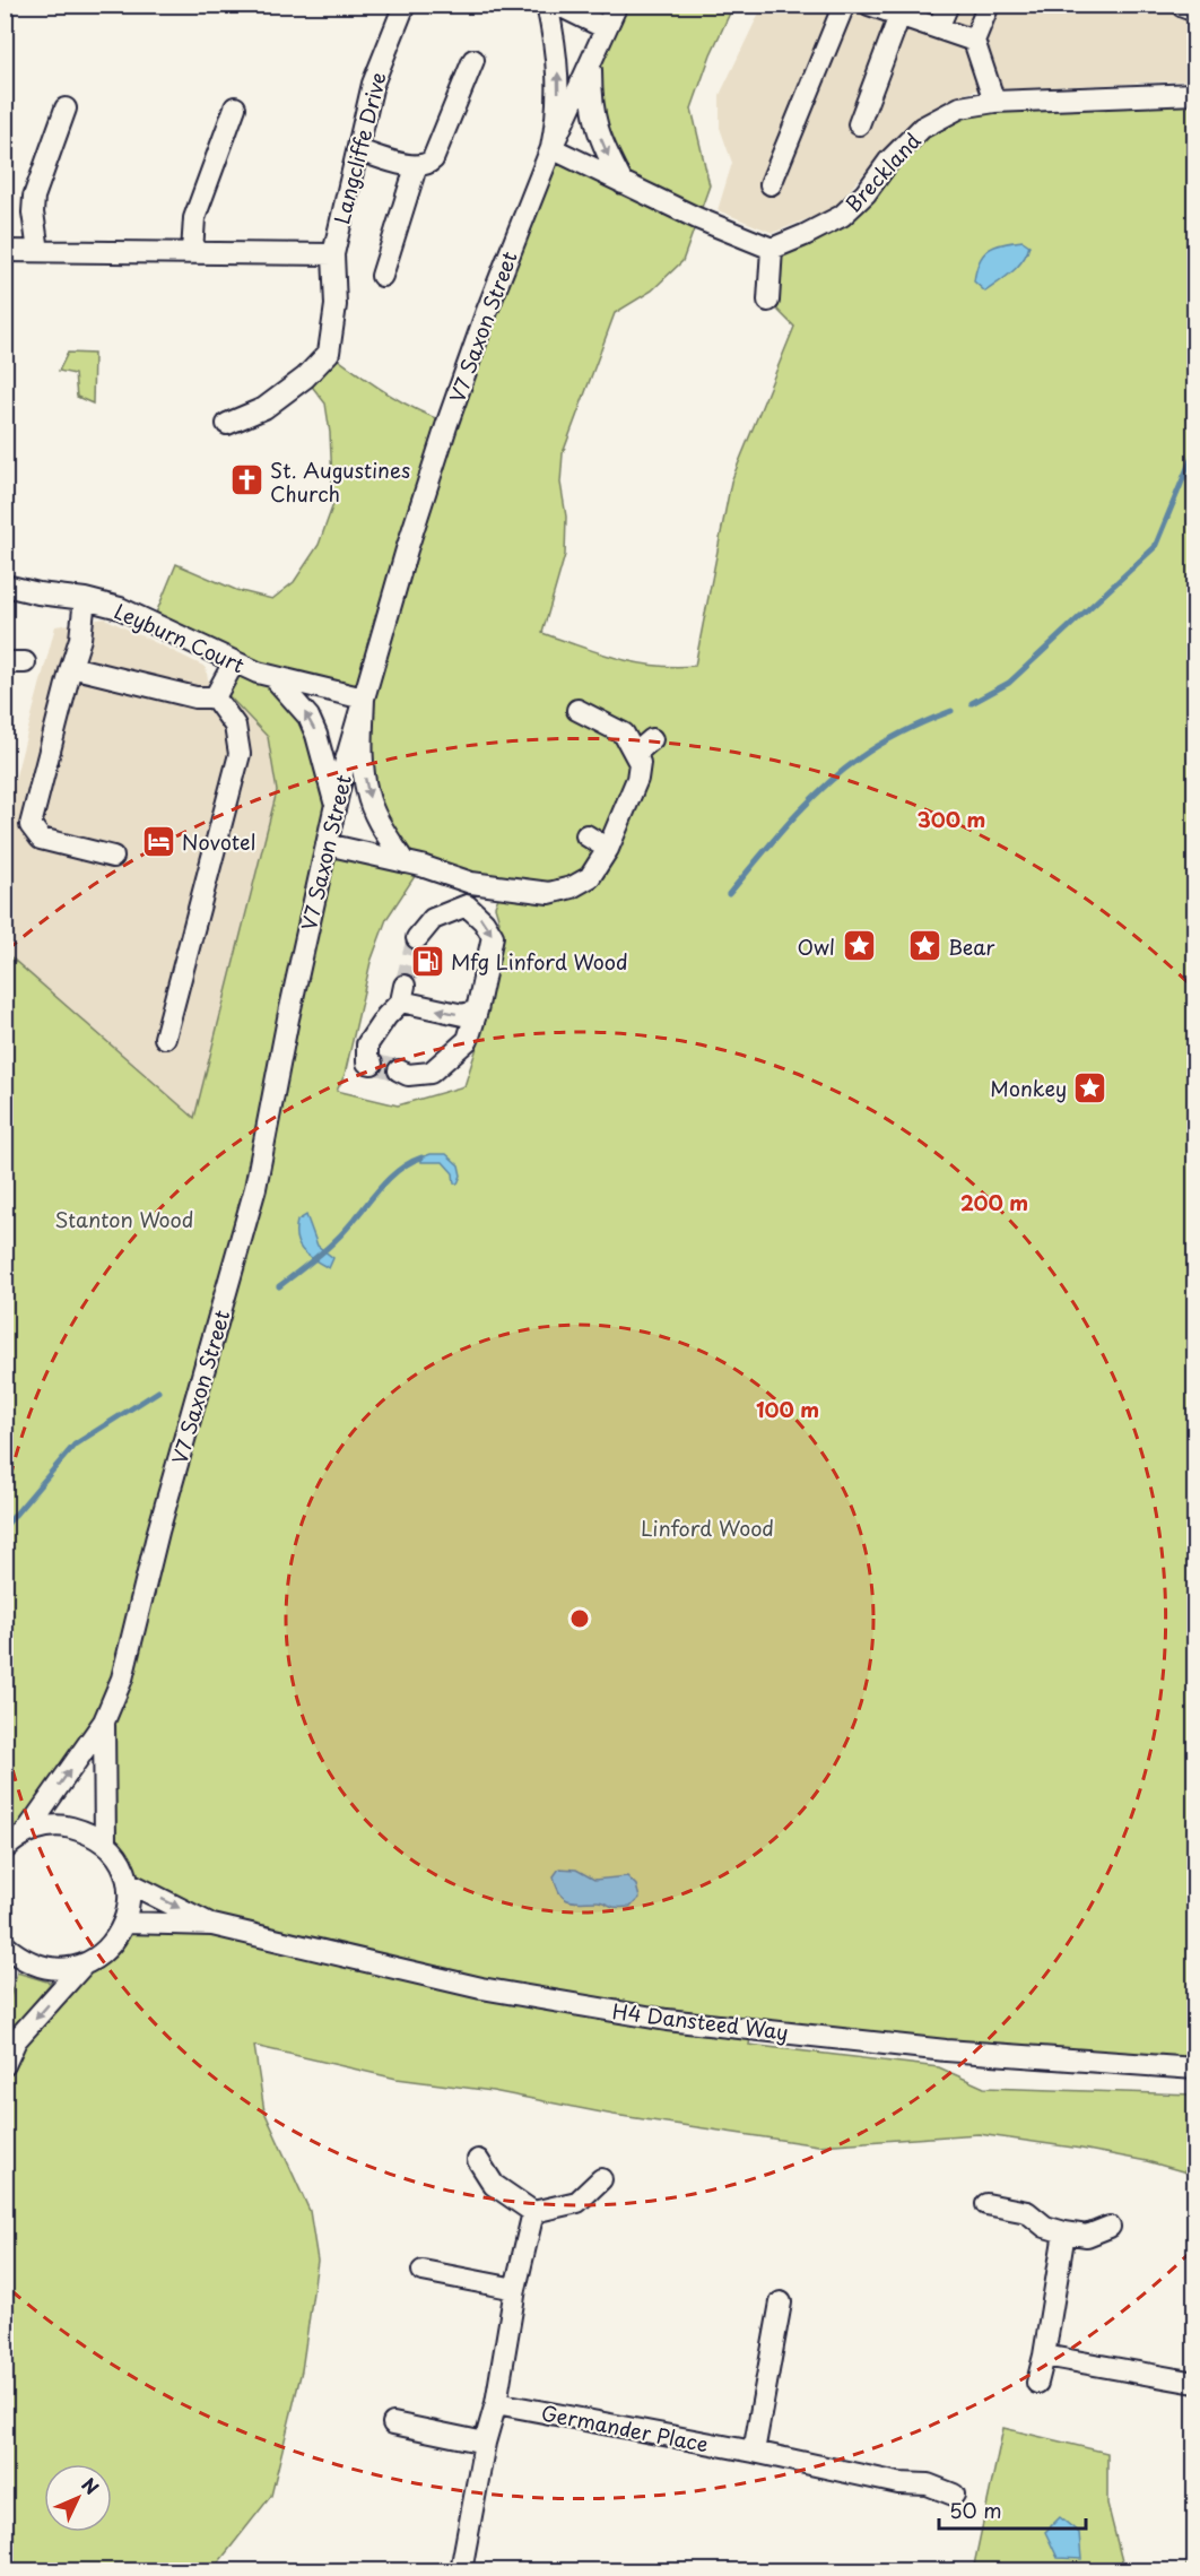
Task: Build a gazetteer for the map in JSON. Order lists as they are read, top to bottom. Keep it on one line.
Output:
{"streets":{"street":["Langcliffe Drive","Breckland","V7 Saxon Street","Leyburn Court","H4 Dansteed Way","Germander Place"]},"crossings":[["V7 Saxon Street","Leyburn Court"]],"parks":["Stanton Wood","Linford Wood"],"places":{"church":["St. Augustines Church"],"hotel":["Novotel"],"place":["Owl","Bear","Monkey"],"fuel station":["Mfg Linford Wood"]},"scale_bar":"50 m","north":"top right","rings":["300 m","200 m","100 m"]}
